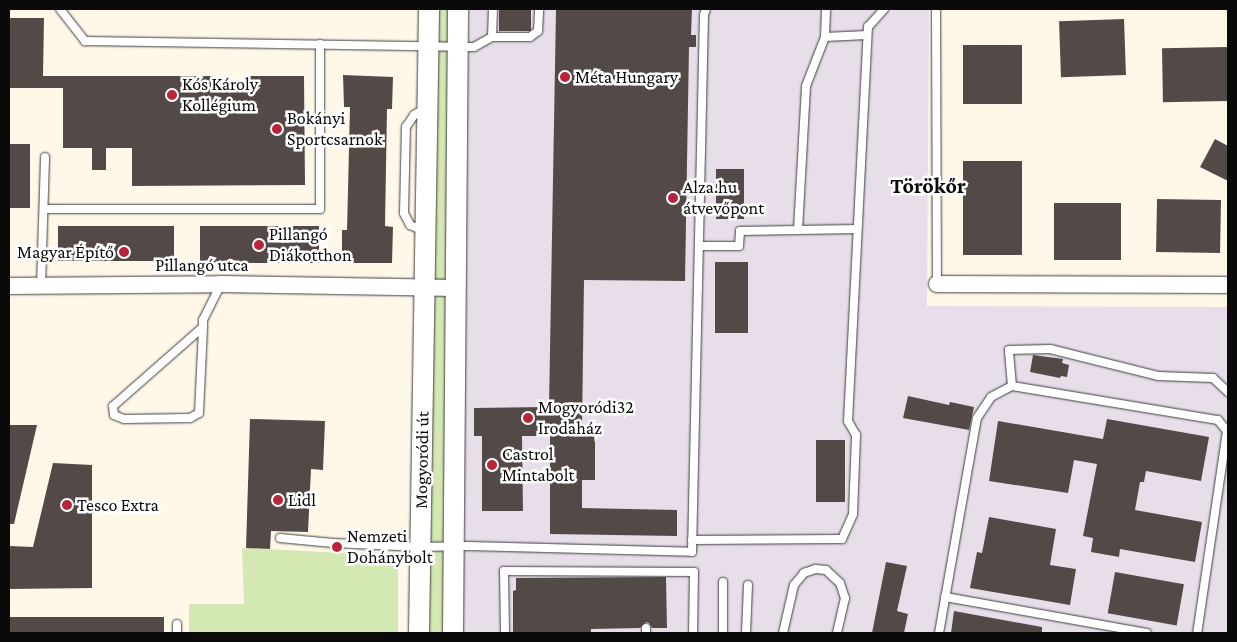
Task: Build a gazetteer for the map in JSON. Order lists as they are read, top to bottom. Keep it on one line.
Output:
{"streets":{"street":["Pillangó utca","Mogyoródi út"]},"crossings":[["Pillangó utca","Mogyoródi út"]],"districts":["Törökőr"],"places":["Méta Hungary","Kós Károly Kollégium","Bokányi Sportcsarnok","Alza.hu átvevőpont","Pillangó Diákotthon","Magyar Építő","Mogyoródi32 Irodaház","Castrol Mintabolt","Lidl","Tesco Extra","Nemzeti Dohánybolt"]}
